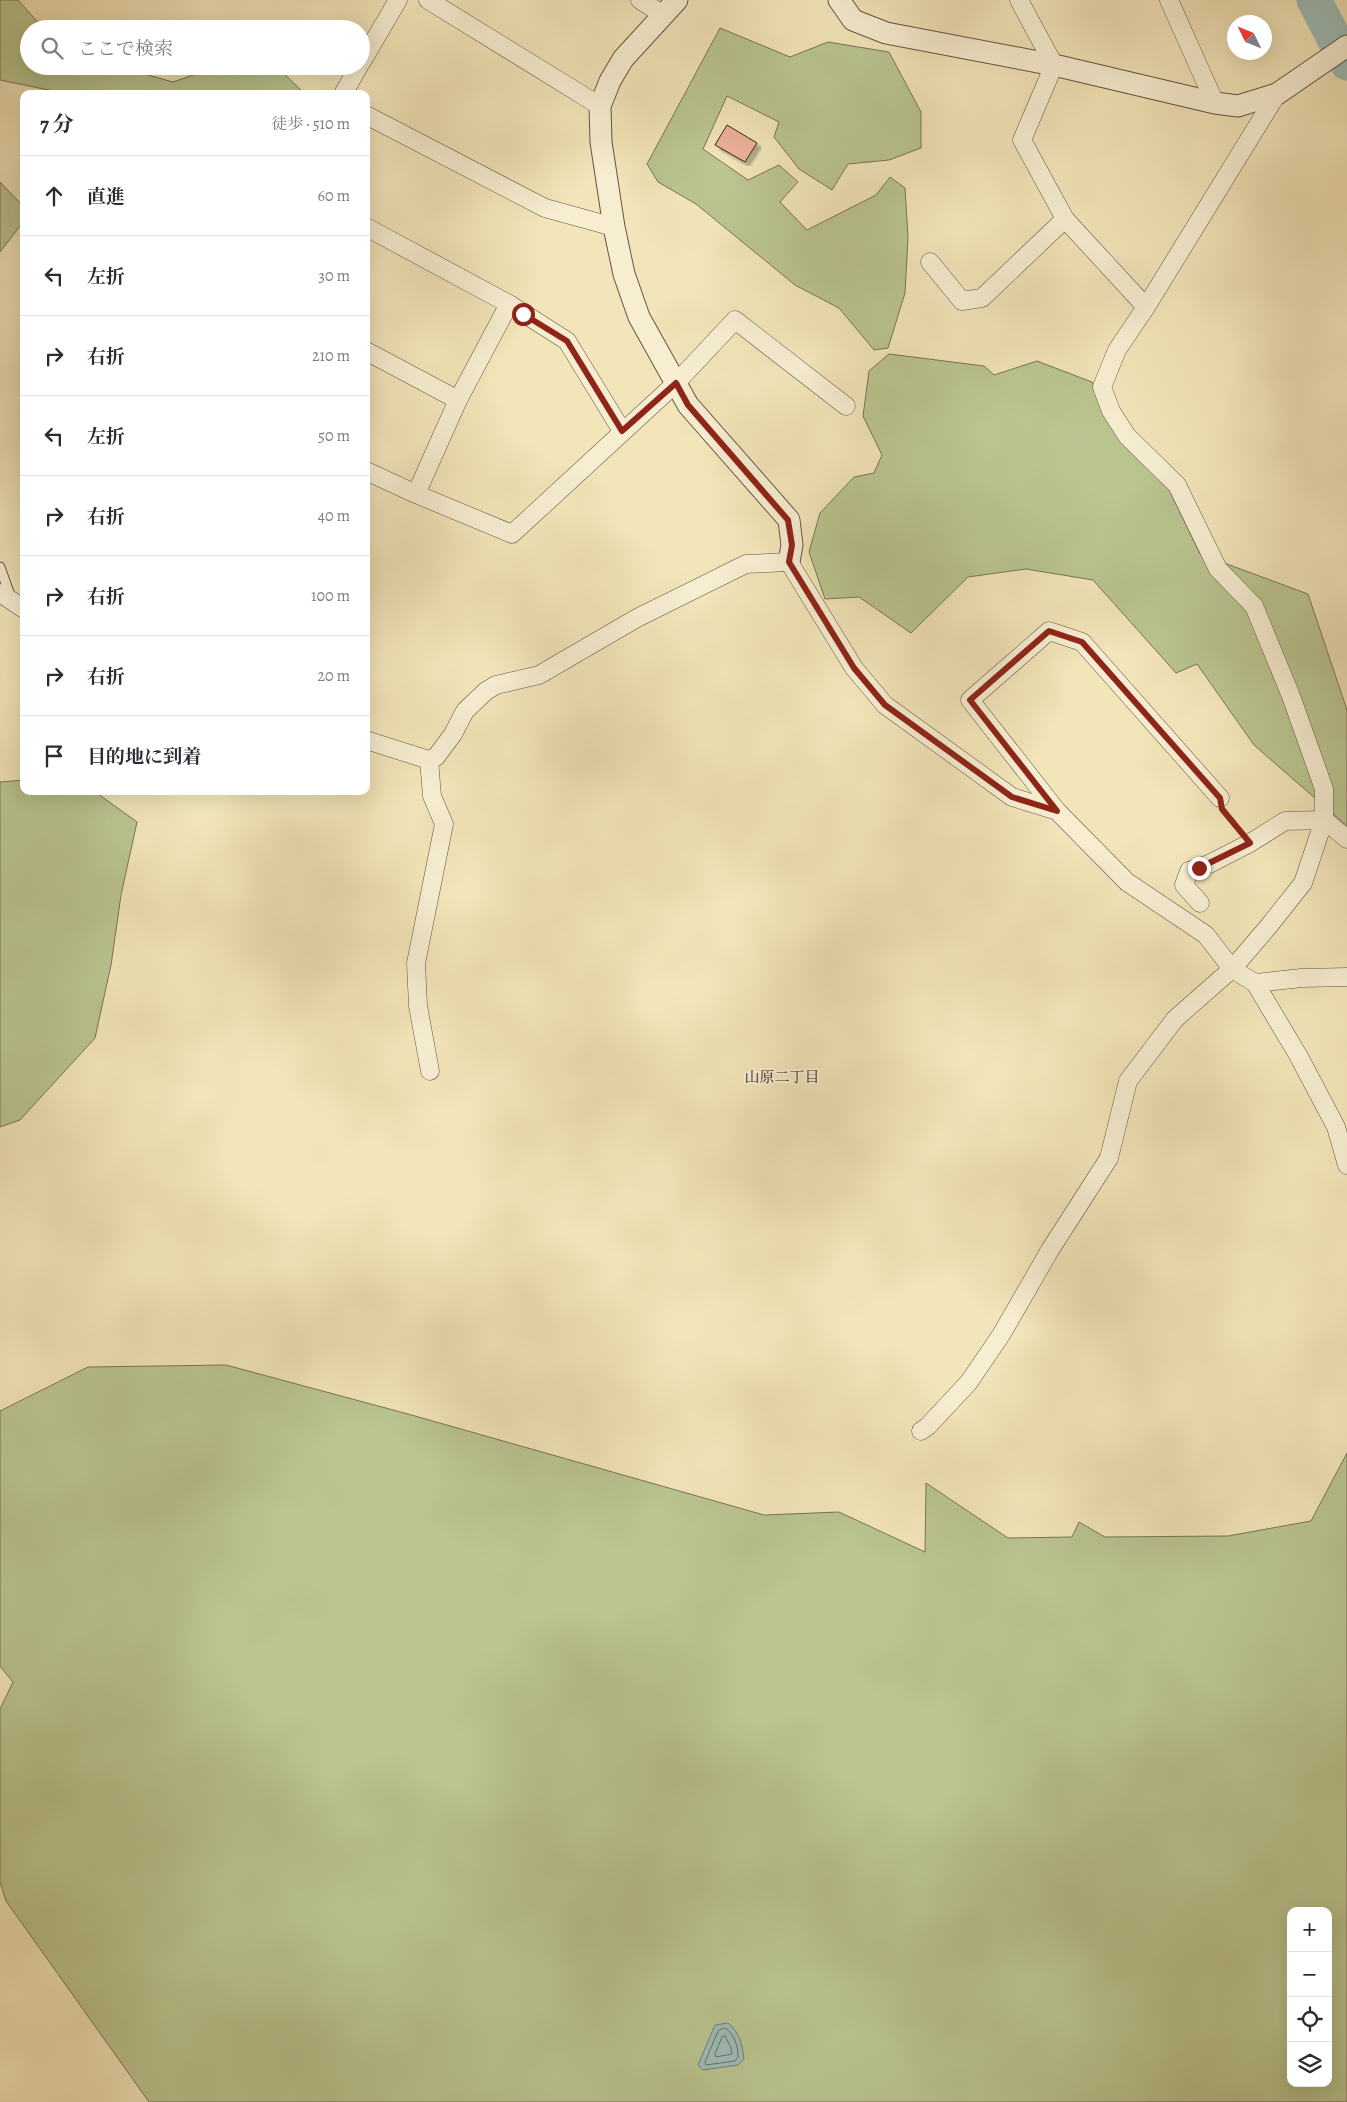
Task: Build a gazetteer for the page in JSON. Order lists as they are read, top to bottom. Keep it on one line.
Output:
{"districts":["山原二丁目"],"north":"top left","page":{"search":"ここで検索","heading":["7 分","徒歩 · 510 m"],"list":[["直進","60 m"],["左折","30 m"],["右折","210 m"],["左折","50 m"],["右折","40 m"],["右折","100 m"],["右折","20 m"],"目的地に到着"],"map_buttons":["+","−"]}}
